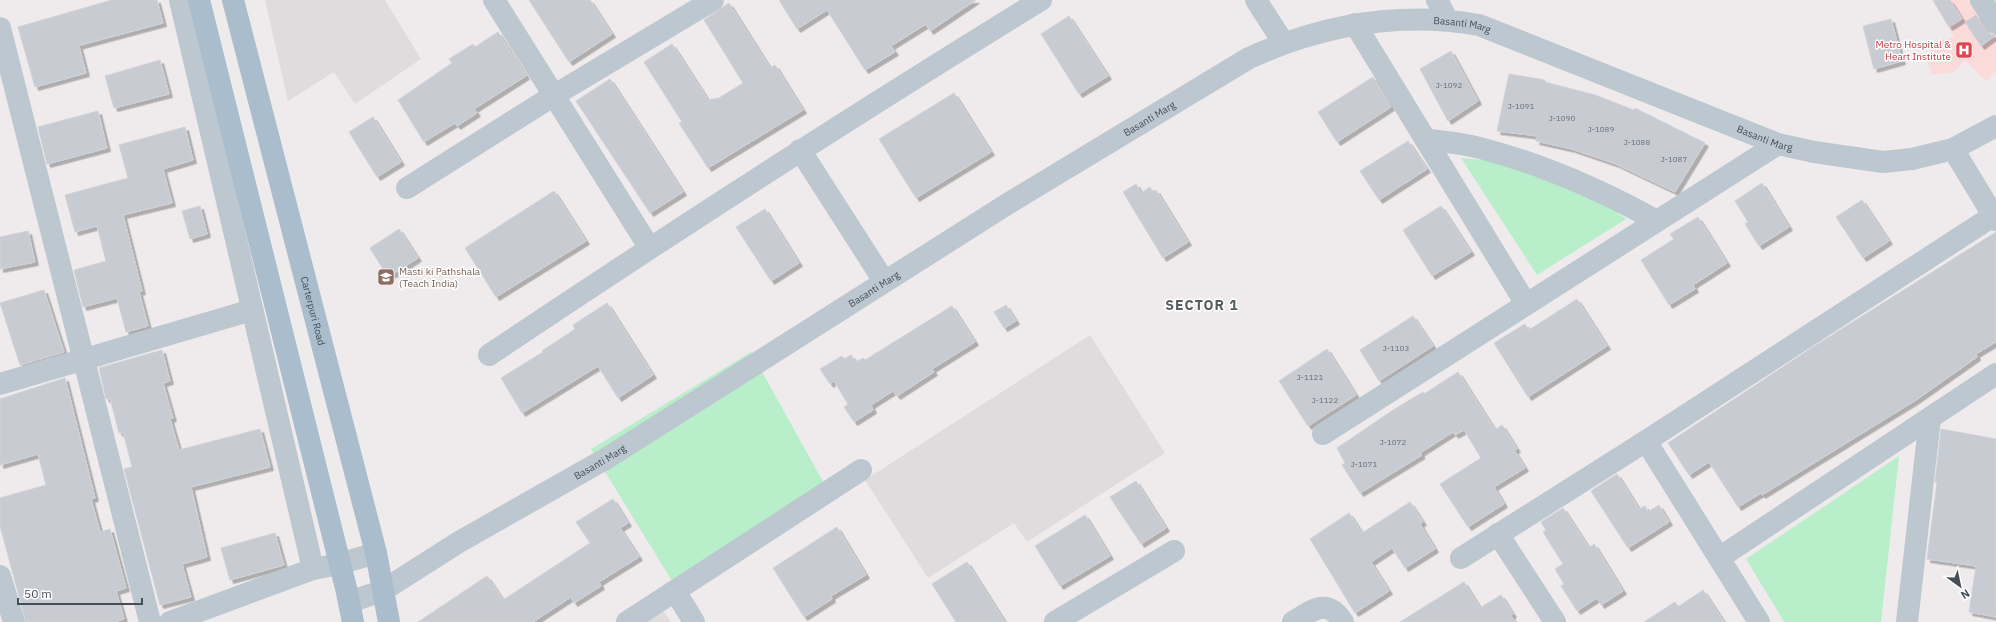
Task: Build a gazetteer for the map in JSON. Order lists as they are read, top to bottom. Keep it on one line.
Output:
{"streets":{"main road":["Carterpuri Road"],"street":["Basanti Marg"]},"crossings":[["Basanti Marg","Carterpuri Road"]],"districts":["SECTOR 1"],"places":{"hospital":["Metro Hospital & Heart Institute"],"school or university":["Masti ki Pathshala (Teach India)"]},"house_numbers":["J-1092","J-1091","J-1090","J-1089","J-1088","J-1087","J-1103","J-1121","J-1122","J-1072","J-1071"],"scale_bar":"50 m","north":"bottom right"}
